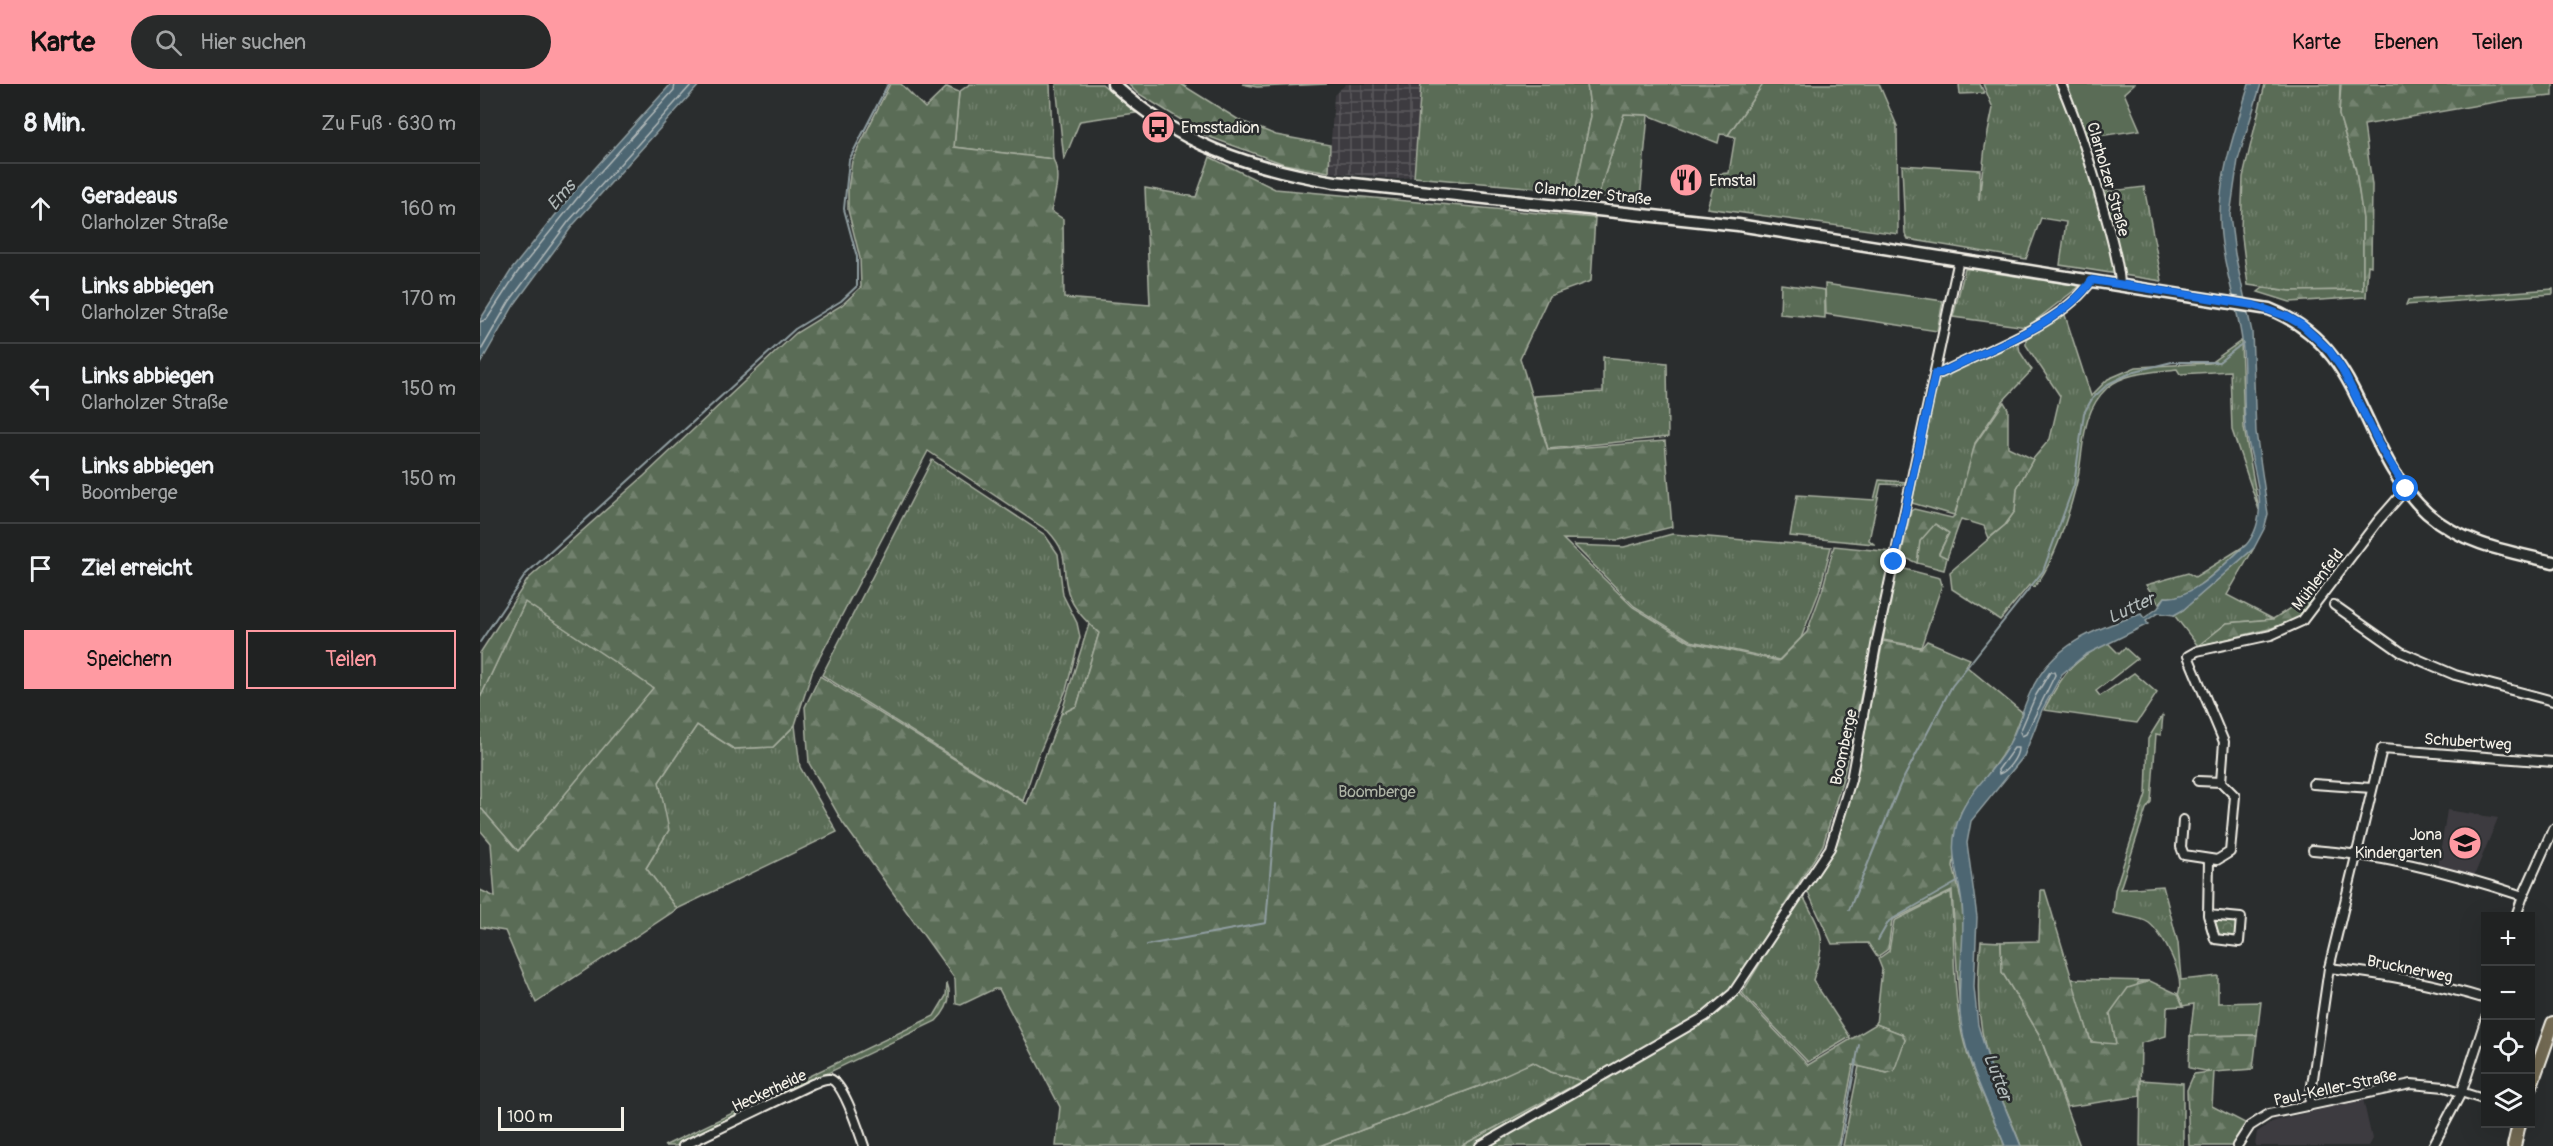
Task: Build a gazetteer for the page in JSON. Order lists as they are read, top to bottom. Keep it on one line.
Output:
{"streets":{"street":["Clarholzer Straße","Mühlenfeld","Schubertweg","Boomberge","Brucknerweg","Paul-Keller-Straße","Heckerheide"]},"crossings":[["Clarholzer Straße","Mühlenfeld"],["Clarholzer Straße","Boomberge"]],"water":["Ems","Lutter"],"parks":["Boomberge"],"places":{"bus stop":["Emsstadion"],"restaurant":["Emstal"],"school or university":["Jona Kindergarten"]},"scale_bar":"100 m","page":{"header":"Karte","search":"Hier suchen","nav":["Karte","Ebenen","Teilen"],"heading":["8 Min.","Zu Fuß · 630 m"],"list":[["Geradeaus","Clarholzer Straße","160 m"],["Links abbiegen","Clarholzer Straße","170 m"],["Links abbiegen","Clarholzer Straße","150 m"],["Links abbiegen","Boomberge","150 m"],"Ziel erreicht"],"buttons":["Speichern","Teilen"],"map_buttons":["+","−"],"scale":"100 m"}}
